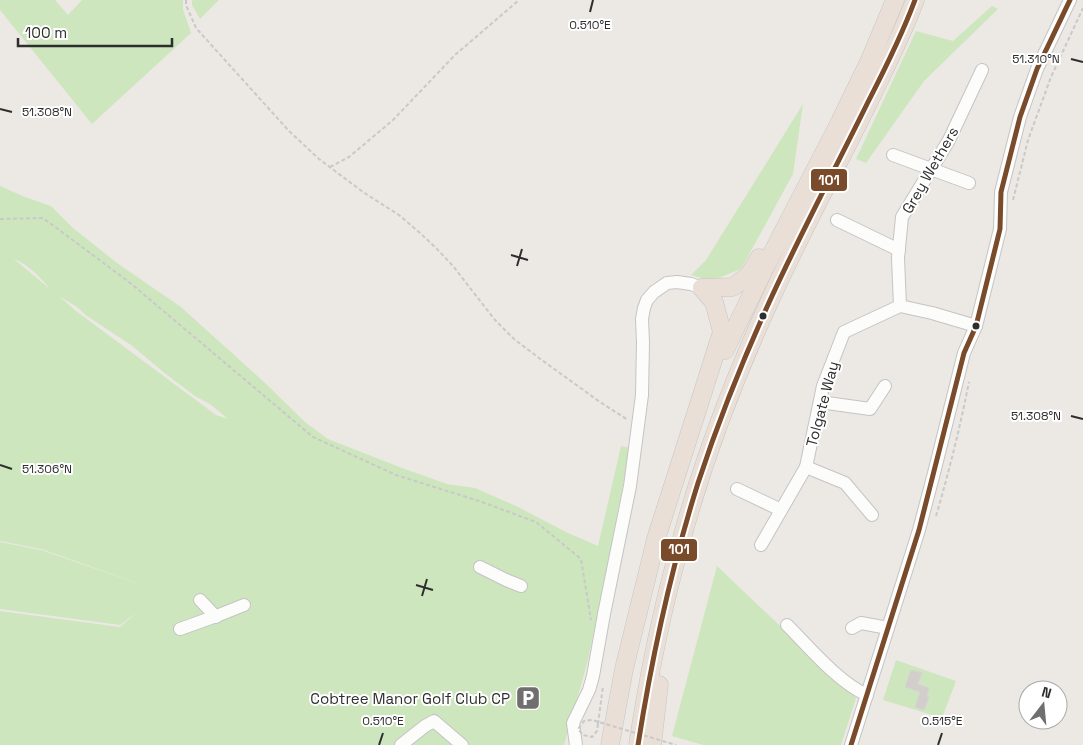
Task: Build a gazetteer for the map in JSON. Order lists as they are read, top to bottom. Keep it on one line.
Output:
{"streets":{"street":["Grey Wethers","Tolgate Way"]},"crossings":[["Grey Wethers","Tolgate Way"]],"places":{"parking":["Cobtree Manor Golf Club CP"]},"lines":["transit line 101"],"scale_bar":"100 m","north":"top","coordinates":["0.510°E","51.310°N","51.308°N","51.306°N","0.515°E"]}
